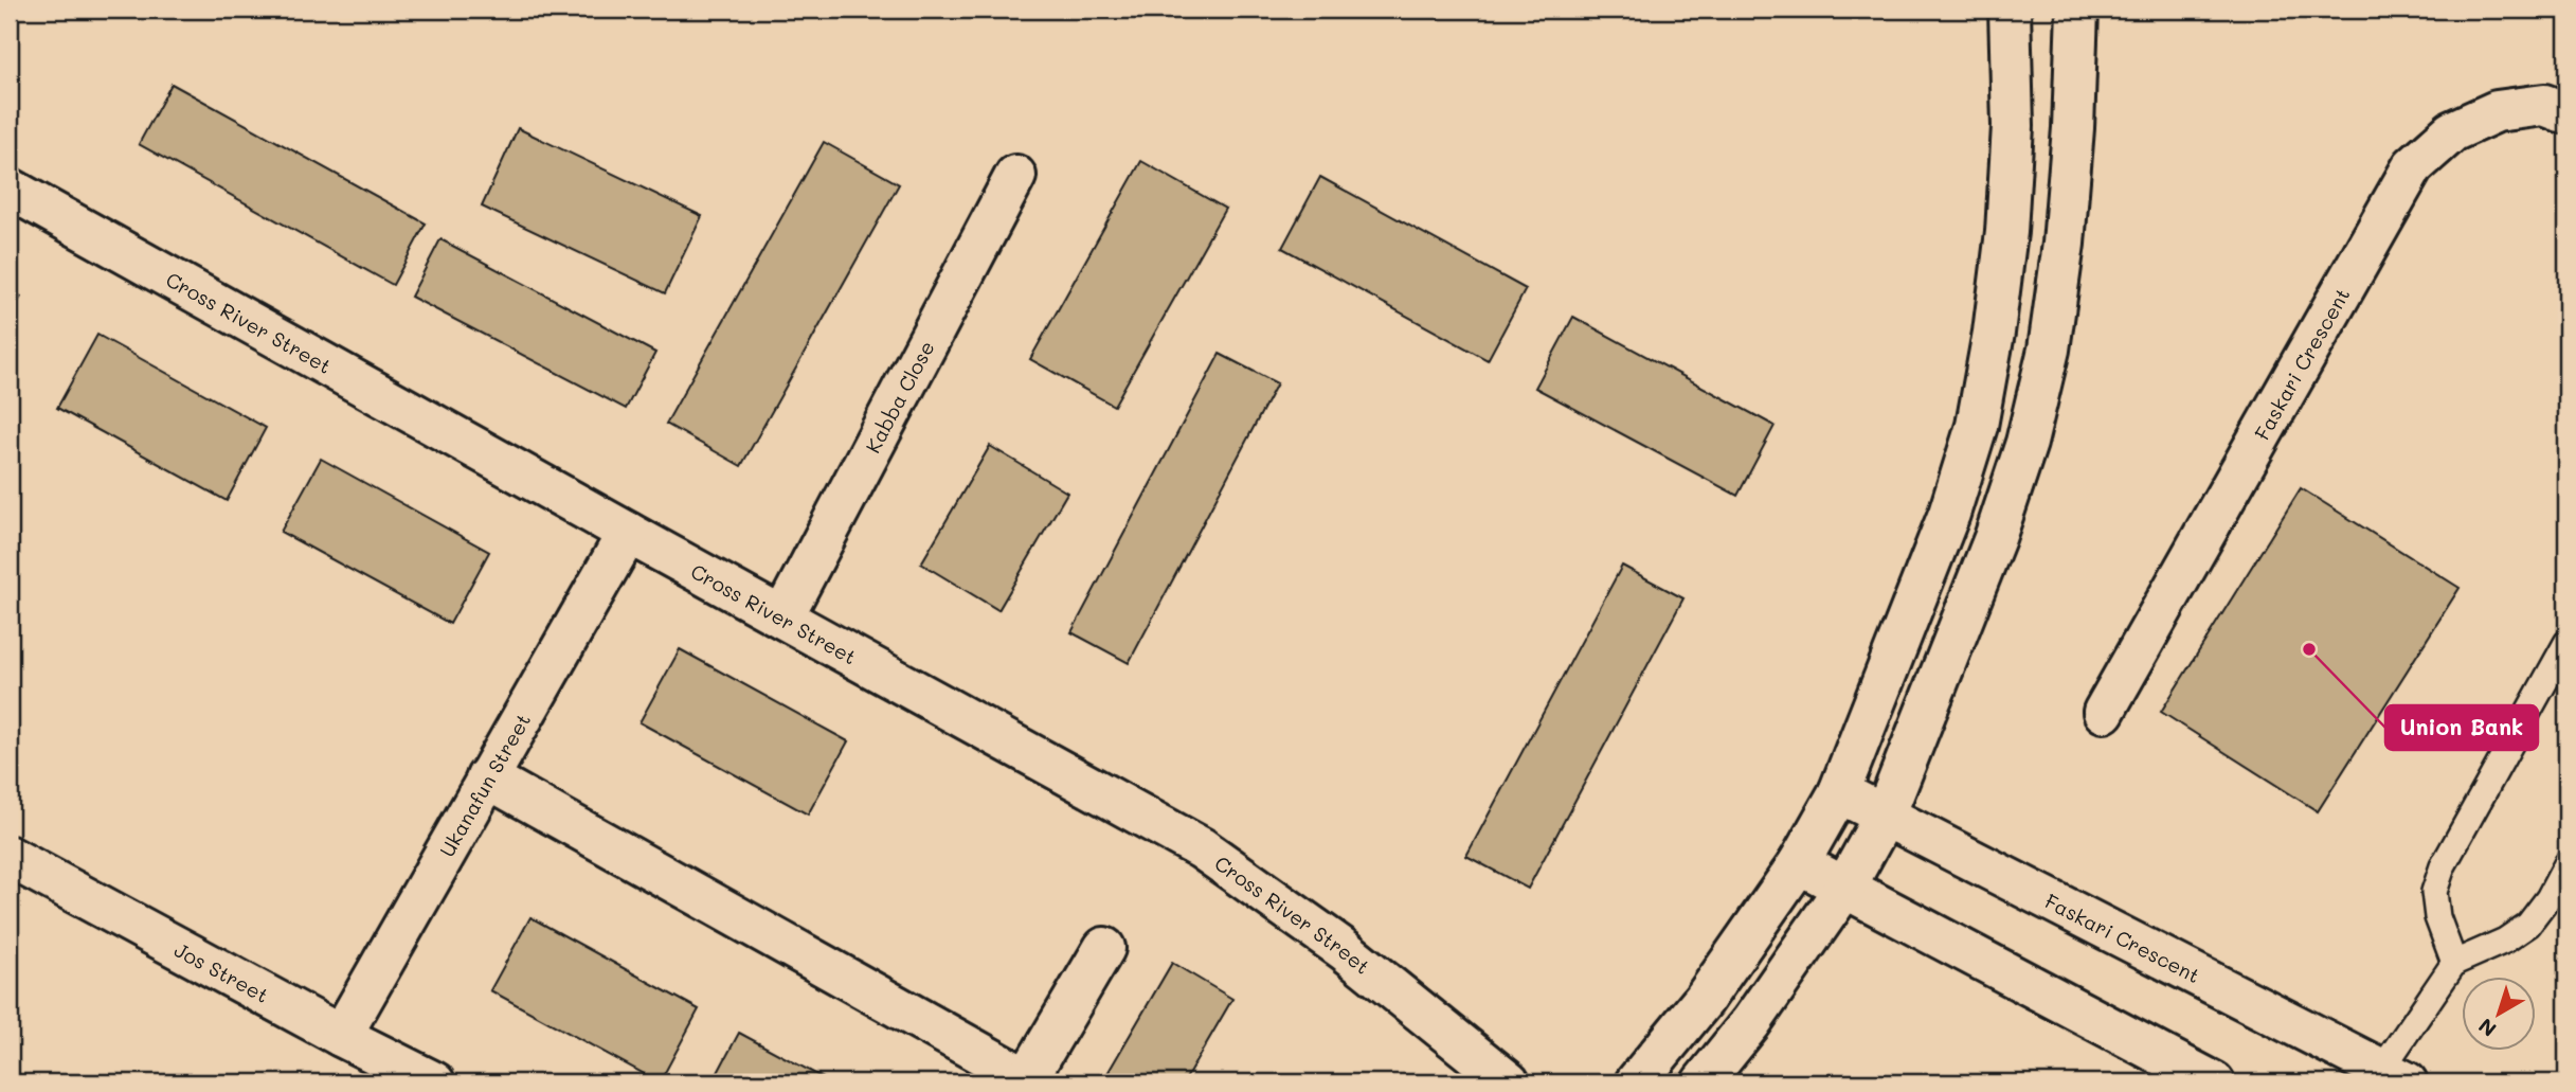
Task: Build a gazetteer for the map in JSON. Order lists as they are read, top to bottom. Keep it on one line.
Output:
{"streets":{"street":["Cross River Street","Faskari Crescent","Kabba Close","Ukanafun Street","Jos Street"]},"crossings":[["Cross River Street","Kabba Close"],["Cross River Street","Ukanafun Street"],["Ukanafun Street","Jos Street"]],"places":["Union Bank"],"north":"bottom left"}
